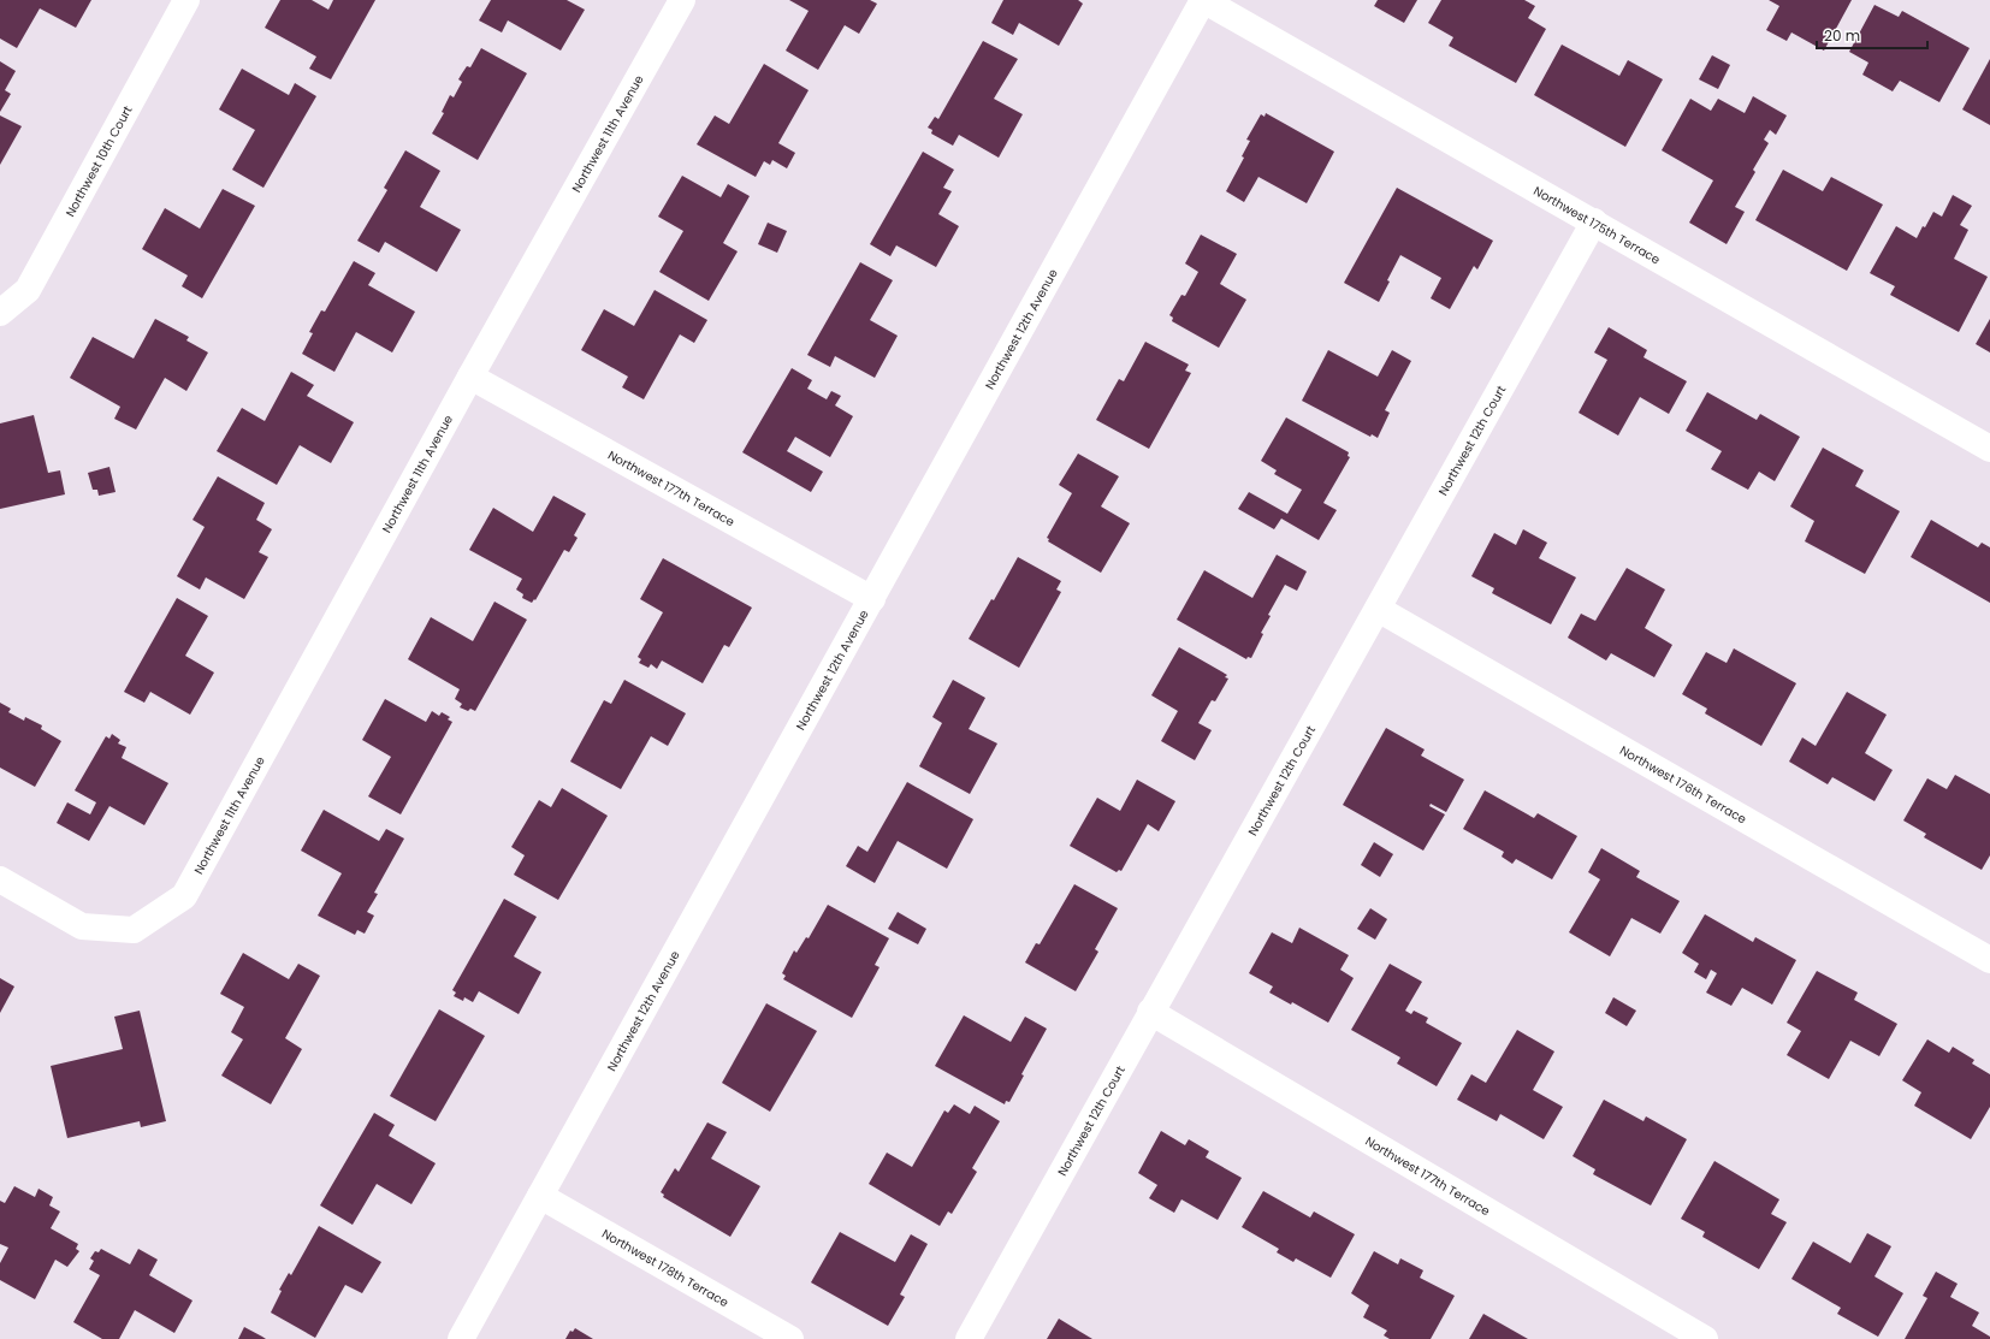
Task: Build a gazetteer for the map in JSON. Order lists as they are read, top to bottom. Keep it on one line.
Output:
{"streets":{"street":["Northwest 11th Avenue","Northwest 10th Court","Northwest 175th Terrace","Northwest 12th Avenue","Northwest 12th Court","Northwest 177th Terrace","Northwest 176th Terrace","Northwest 178th Terrace"]},"crossings":[["Northwest 11th Avenue","Northwest 177th Terrace"],["Northwest 175th Terrace","Northwest 12th Avenue"],["Northwest 175th Terrace","Northwest 12th Court"],["Northwest 12th Avenue","Northwest 177th Terrace"],["Northwest 12th Avenue","Northwest 178th Terrace"],["Northwest 12th Court","Northwest 177th Terrace"],["Northwest 12th Court","Northwest 176th Terrace"]],"scale_bar":"20 m"}
